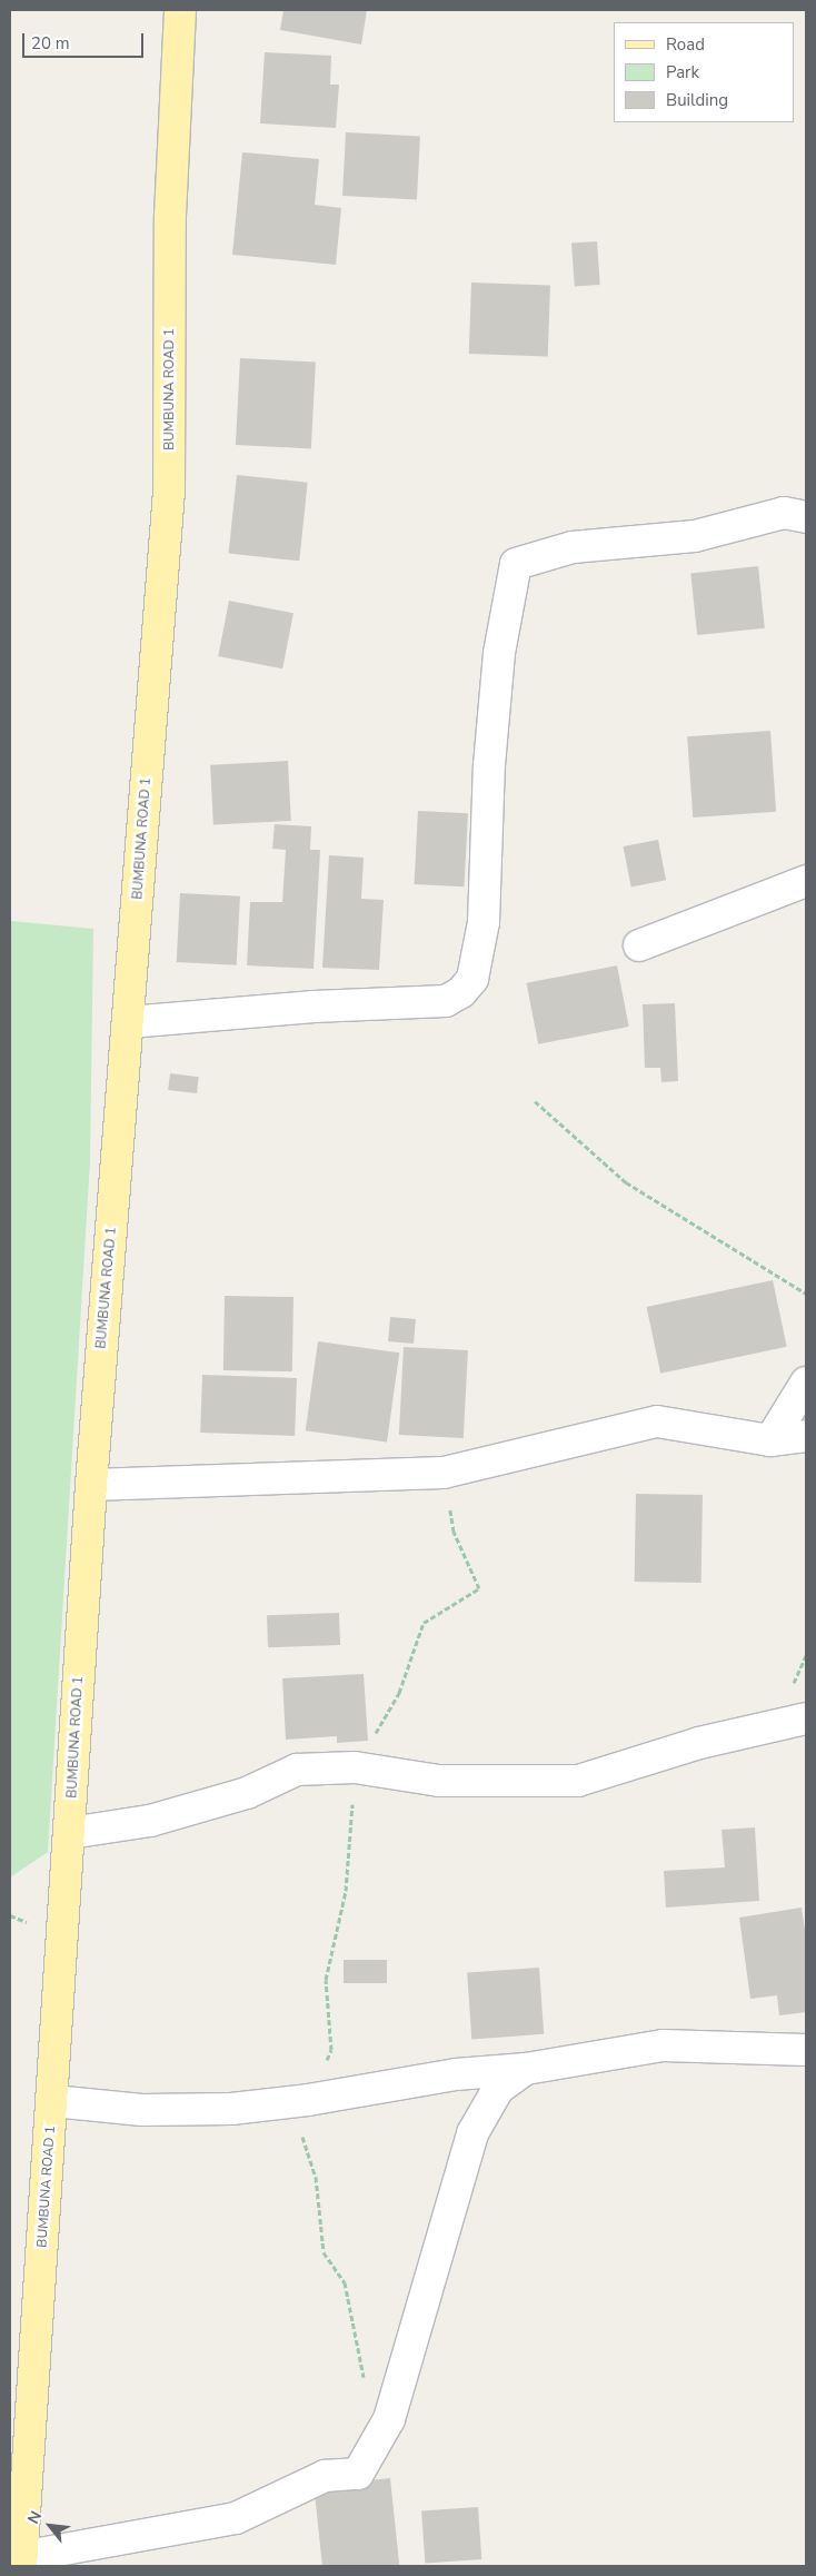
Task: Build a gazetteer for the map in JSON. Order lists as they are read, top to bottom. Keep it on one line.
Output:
{"streets":{"main road":["BUMBUNA ROAD 1"]},"legend":["Road","Park","Building"],"scale_bar":"20 m","north":"top left"}
